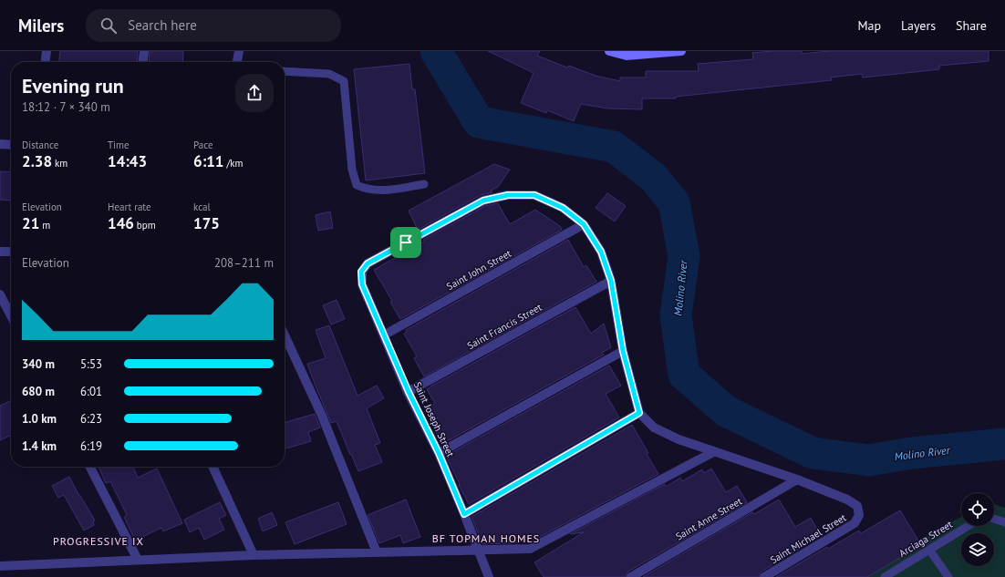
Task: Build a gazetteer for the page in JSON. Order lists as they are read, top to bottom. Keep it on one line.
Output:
{"streets":{"street":["Saint John Street","Saint Francis Street","Saint Joseph Street","Saint Anne Street","Saint Michael Street"],"lane":["Arciaga Street"]},"crossings":[["Saint John Street","Saint Joseph Street"],["Saint Francis Street","Saint Joseph Street"],["Saint Anne Street","Saint Michael Street"]],"districts":["BF TOPMAN HOMES","PROGRESSIVE IX"],"water":["Molino River"],"page":{"header":"Milers","search":"Search here","nav":["Map","Layers","Share"],"heading":["Evening run","18:12 · 7 × 340 m"],"stats":[["Distance","2.38 km"],["Time","14:43"],["Pace","6:11 /km"],["Elevation","21 m"],["Heart rate","146 bpm"],["kcal","175"]],"chart":["Elevation","208–211 m"],"list":[{"name":"340 m","note":"5:53"},{"name":"680 m","note":"6:01"},{"name":"1.0 km","note":"6:23"},{"name":"1.4 km","note":"6:19"}]}}
